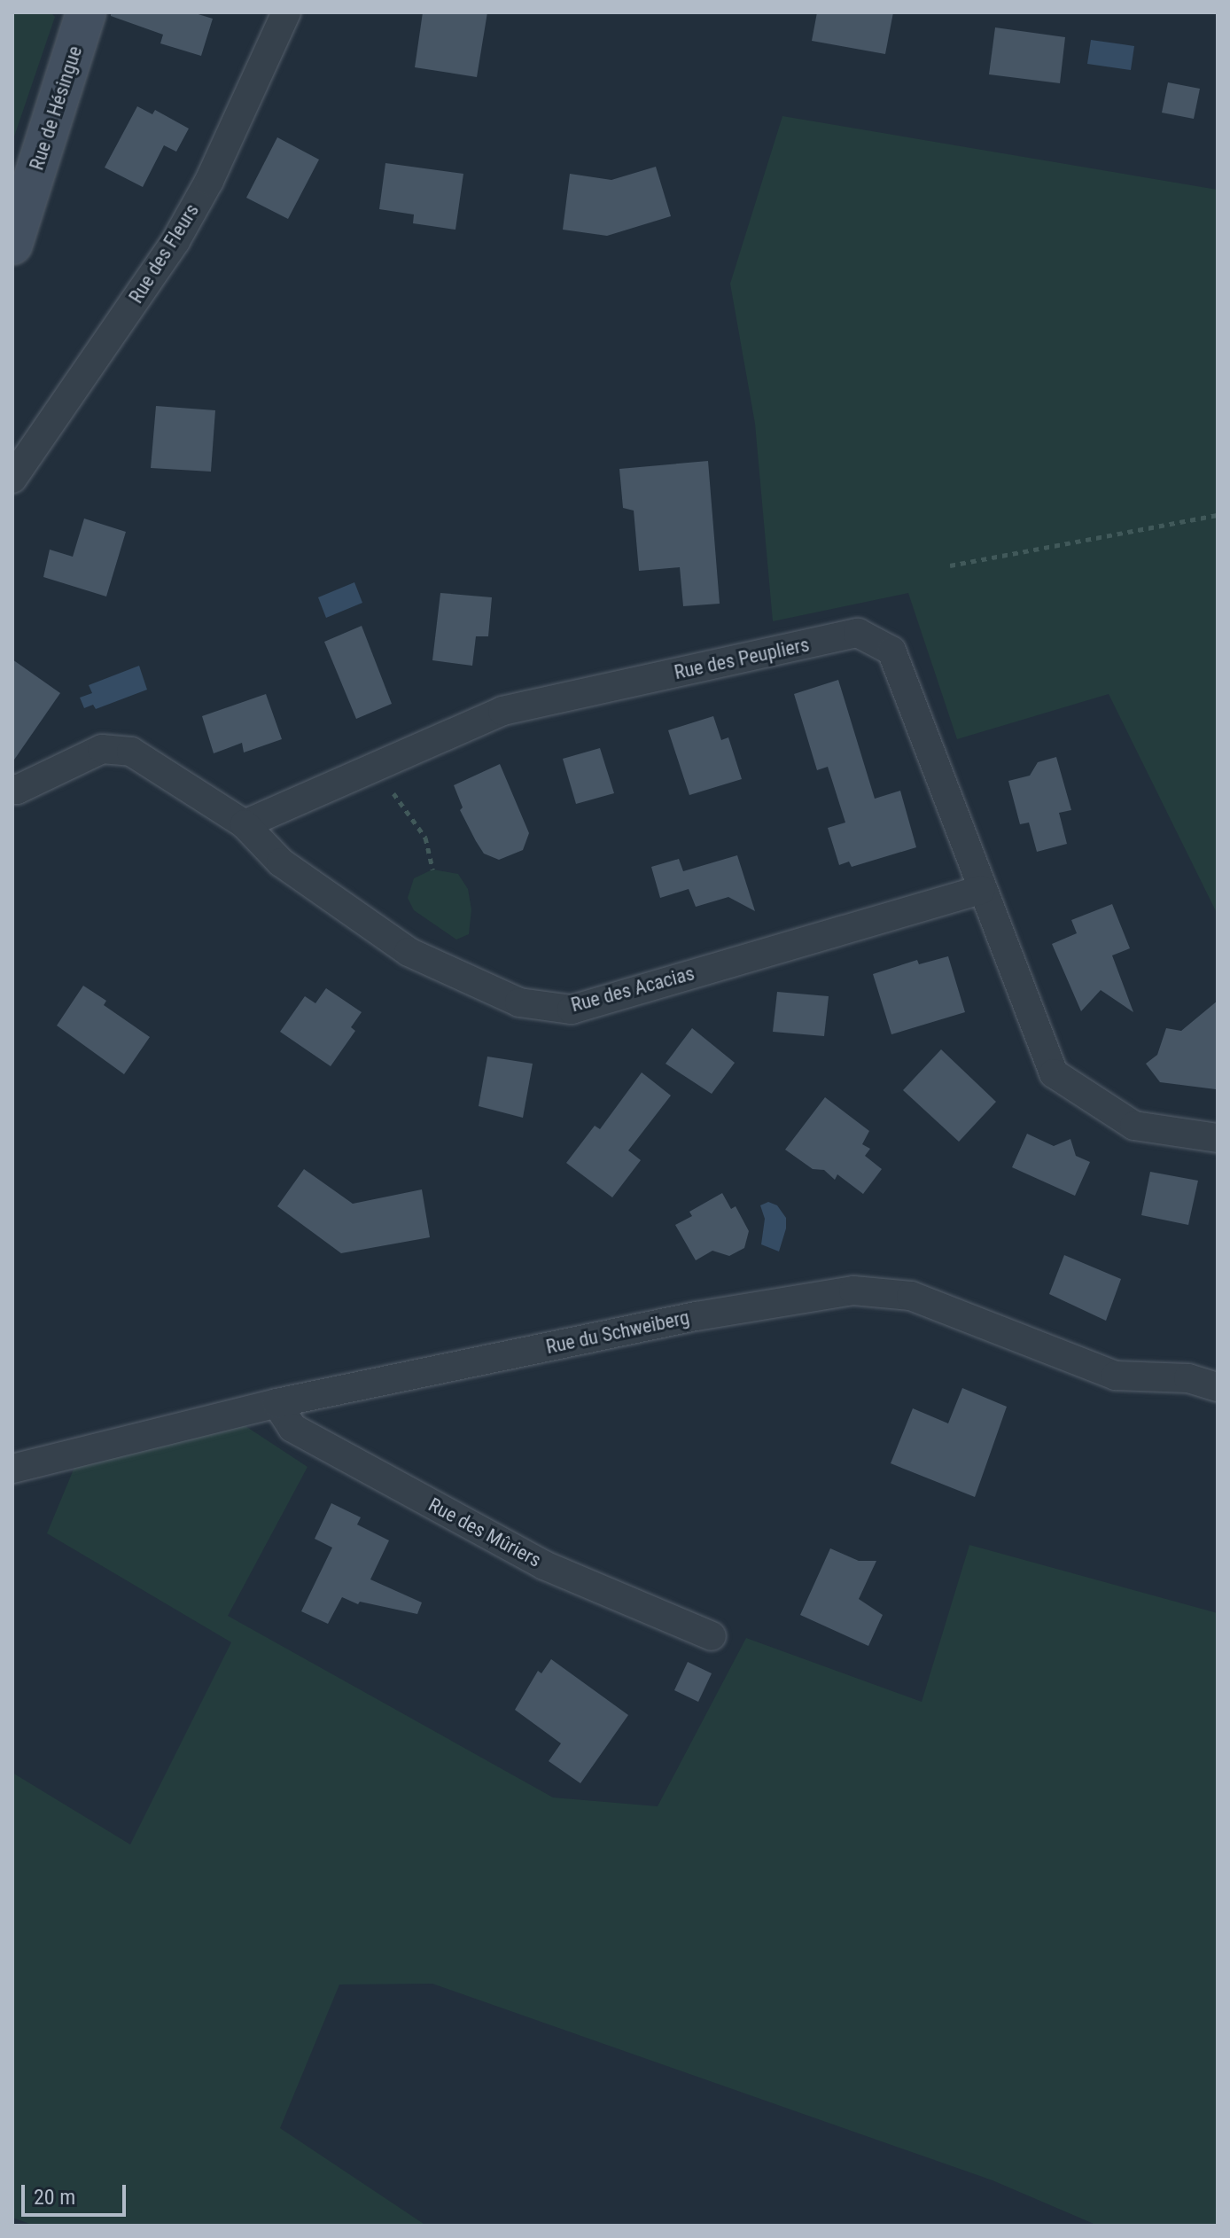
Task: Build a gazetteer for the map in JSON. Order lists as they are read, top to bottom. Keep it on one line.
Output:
{"streets":{"street":["Rue de Hésingue","Rue des Fleurs","Rue des Peupliers","Rue des Acacias","Rue du Schweiberg","Rue des Mûriers"]},"crossings":[["Rue des Peupliers","Rue des Acacias"],["Rue du Schweiberg","Rue des Mûriers"]],"scale_bar":"20 m"}
